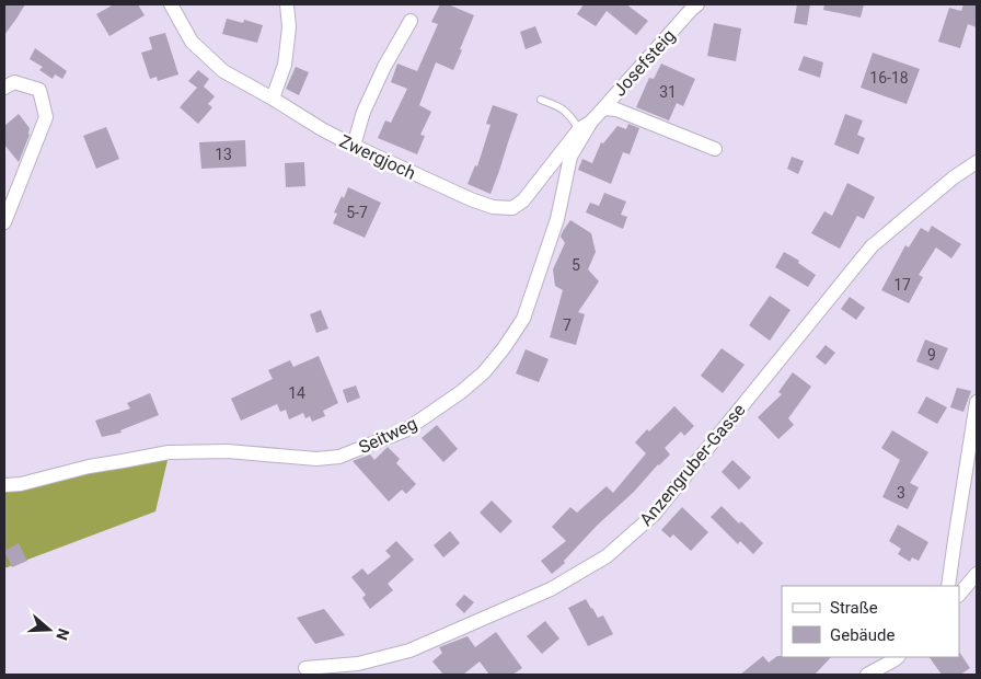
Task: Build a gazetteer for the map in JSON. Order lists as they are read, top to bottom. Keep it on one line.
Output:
{"streets":{"street":["Josefsteig","Zwergjoch","Seitweg","Anzengruber-Gasse"]},"crossings":[["Josefsteig","Zwergjoch"],["Josefsteig","Seitweg"],["Zwergjoch","Seitweg"]],"house_numbers":["16-18","31","13","5-7","5","17","7","9","14","3"],"legend":["Straße","Gebäude"],"north":"right"}
